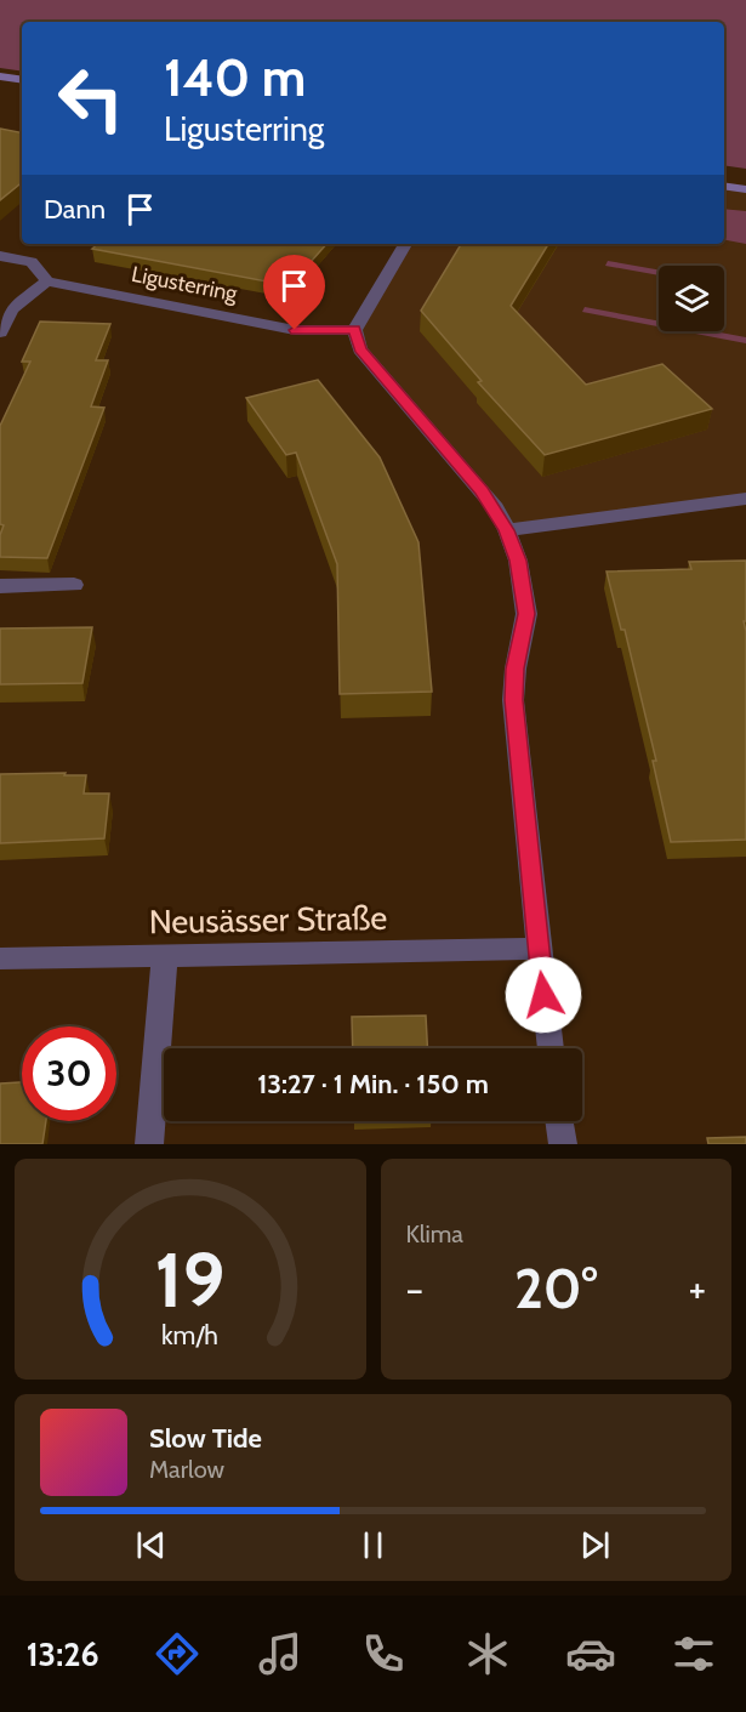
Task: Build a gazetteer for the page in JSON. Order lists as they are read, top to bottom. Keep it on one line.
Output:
{"streets":{"street":["Ligusterring","Neusässer Straße"]},"page":{"turn":["140 m","Ligusterring"],"then":"Dann","limit":"30","trip":"13:27 · 1 Min. · 150 m","tile":"Klima","heat":["−","20°","+"],"song":["Slow Tide","Marlow"],"tabs":"13:26","gauge":["19","km/h"]}}
